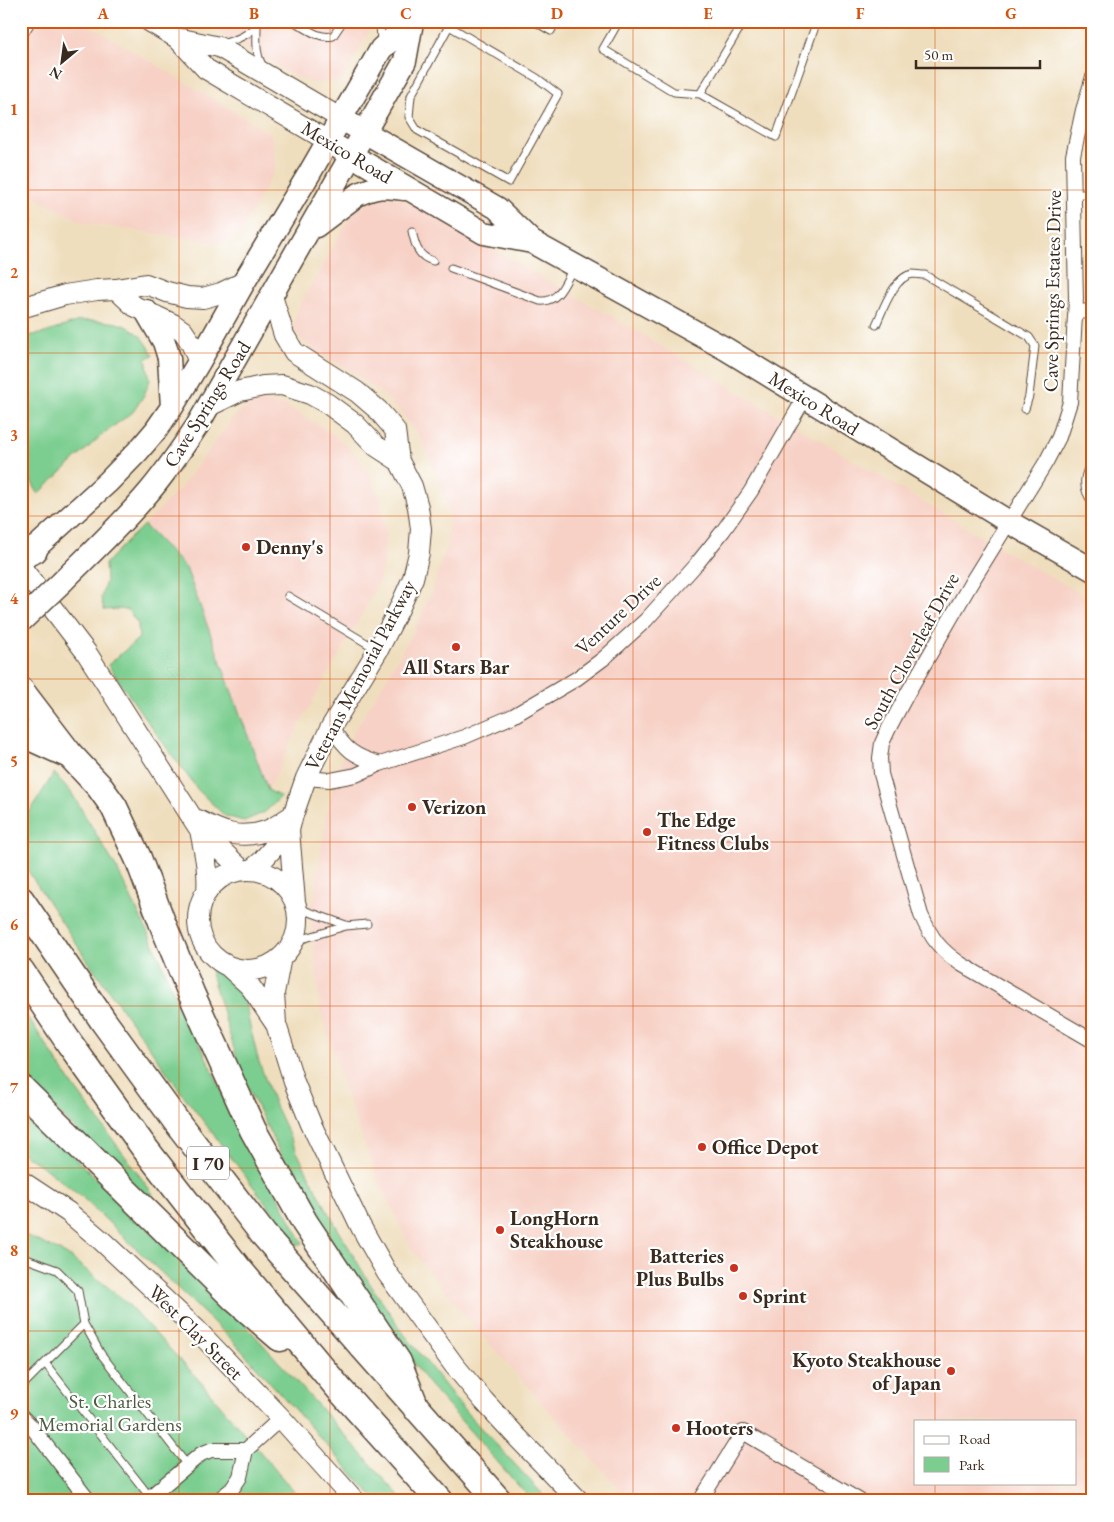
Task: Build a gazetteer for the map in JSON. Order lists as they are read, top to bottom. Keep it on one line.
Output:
{"streets":{"highway":["I 70"],"main road":["Mexico Road","Cave Springs Road","Veterans Memorial Parkway","West Clay Street"],"street":["Cave Springs Estates Drive","Venture Drive","South Cloverleaf Drive"]},"crossings":[["Mexico Road","Cave Springs Estates Drive"],["Mexico Road","Cave Springs Road"],["Mexico Road","Venture Drive"],["Mexico Road","South Cloverleaf Drive"],["Cave Springs Estates Drive","South Cloverleaf Drive"],["Cave Springs Road","Veterans Memorial Parkway"],["Venture Drive","Veterans Memorial Parkway"]],"parks":["St. Charles Memorial Gardens"],"places":["Denny's","All Stars Bar","Verizon","The Edge Fitness Clubs","Office Depot","LongHorn Steakhouse","Batteries Plus Bulbs","Sprint","Kyoto Steakhouse of Japan","Hooters"],"legend":["Road","Park"],"scale_bar":"50 m","north":"bottom left","grid":{"columns":["A","B","C","D","E","F","G"],"rows":["1","2","3","4","5","6","7","8","9"]}}
